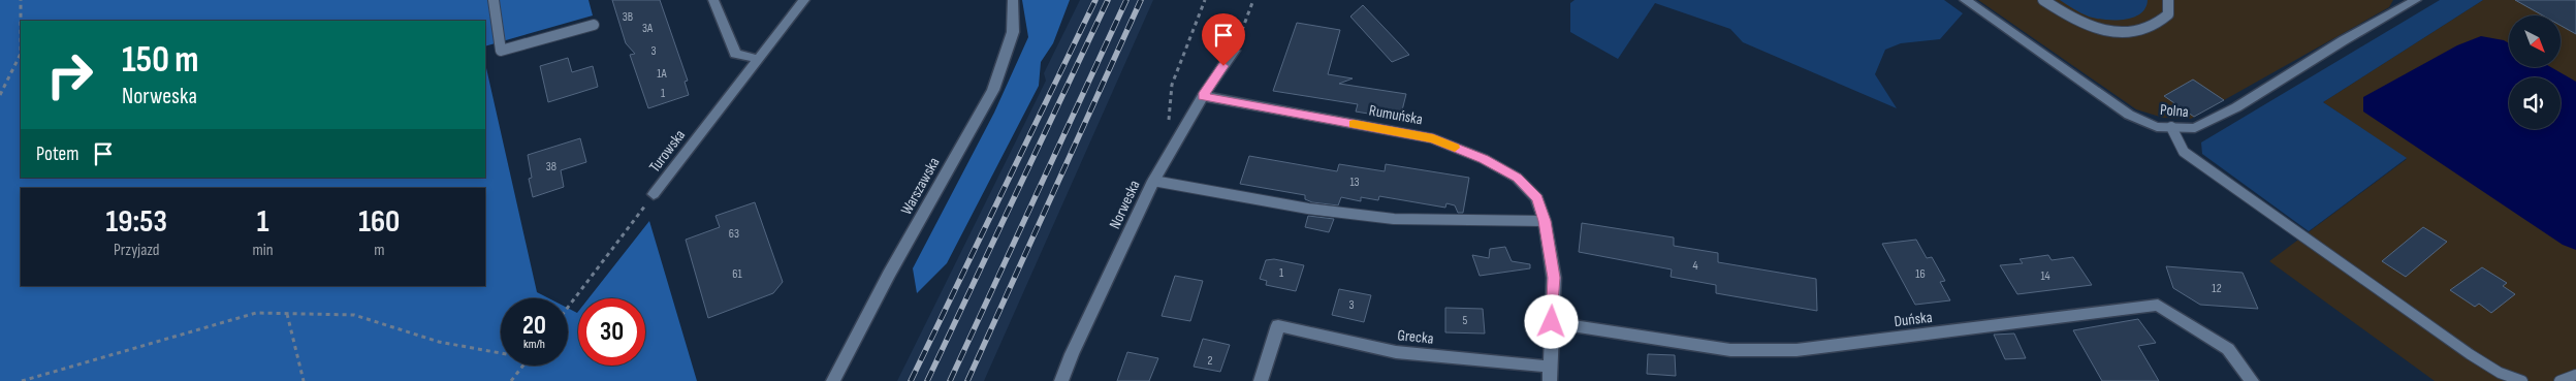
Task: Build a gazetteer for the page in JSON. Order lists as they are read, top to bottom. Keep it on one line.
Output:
{"streets":{"street":["Polna","Rumuńska","Turowska","Warszawska","Norweska","Duńska","Grecka"]},"crossings":[["Rumuńska","Norweska"],["Rumuńska","Duńska"],["Rumuńska","Grecka"]],"house_numbers":["3B","3A","3","1A","1","38","13","63","4","1","61","16","14","12","3","5","2"],"north":"bottom right","page":{"turn":["150 m","Norweska"],"then":"Potem","eta":["19:53","Przyjazd","1","min","160","m"],"speed":"20 km/h","limit":"30"}}
